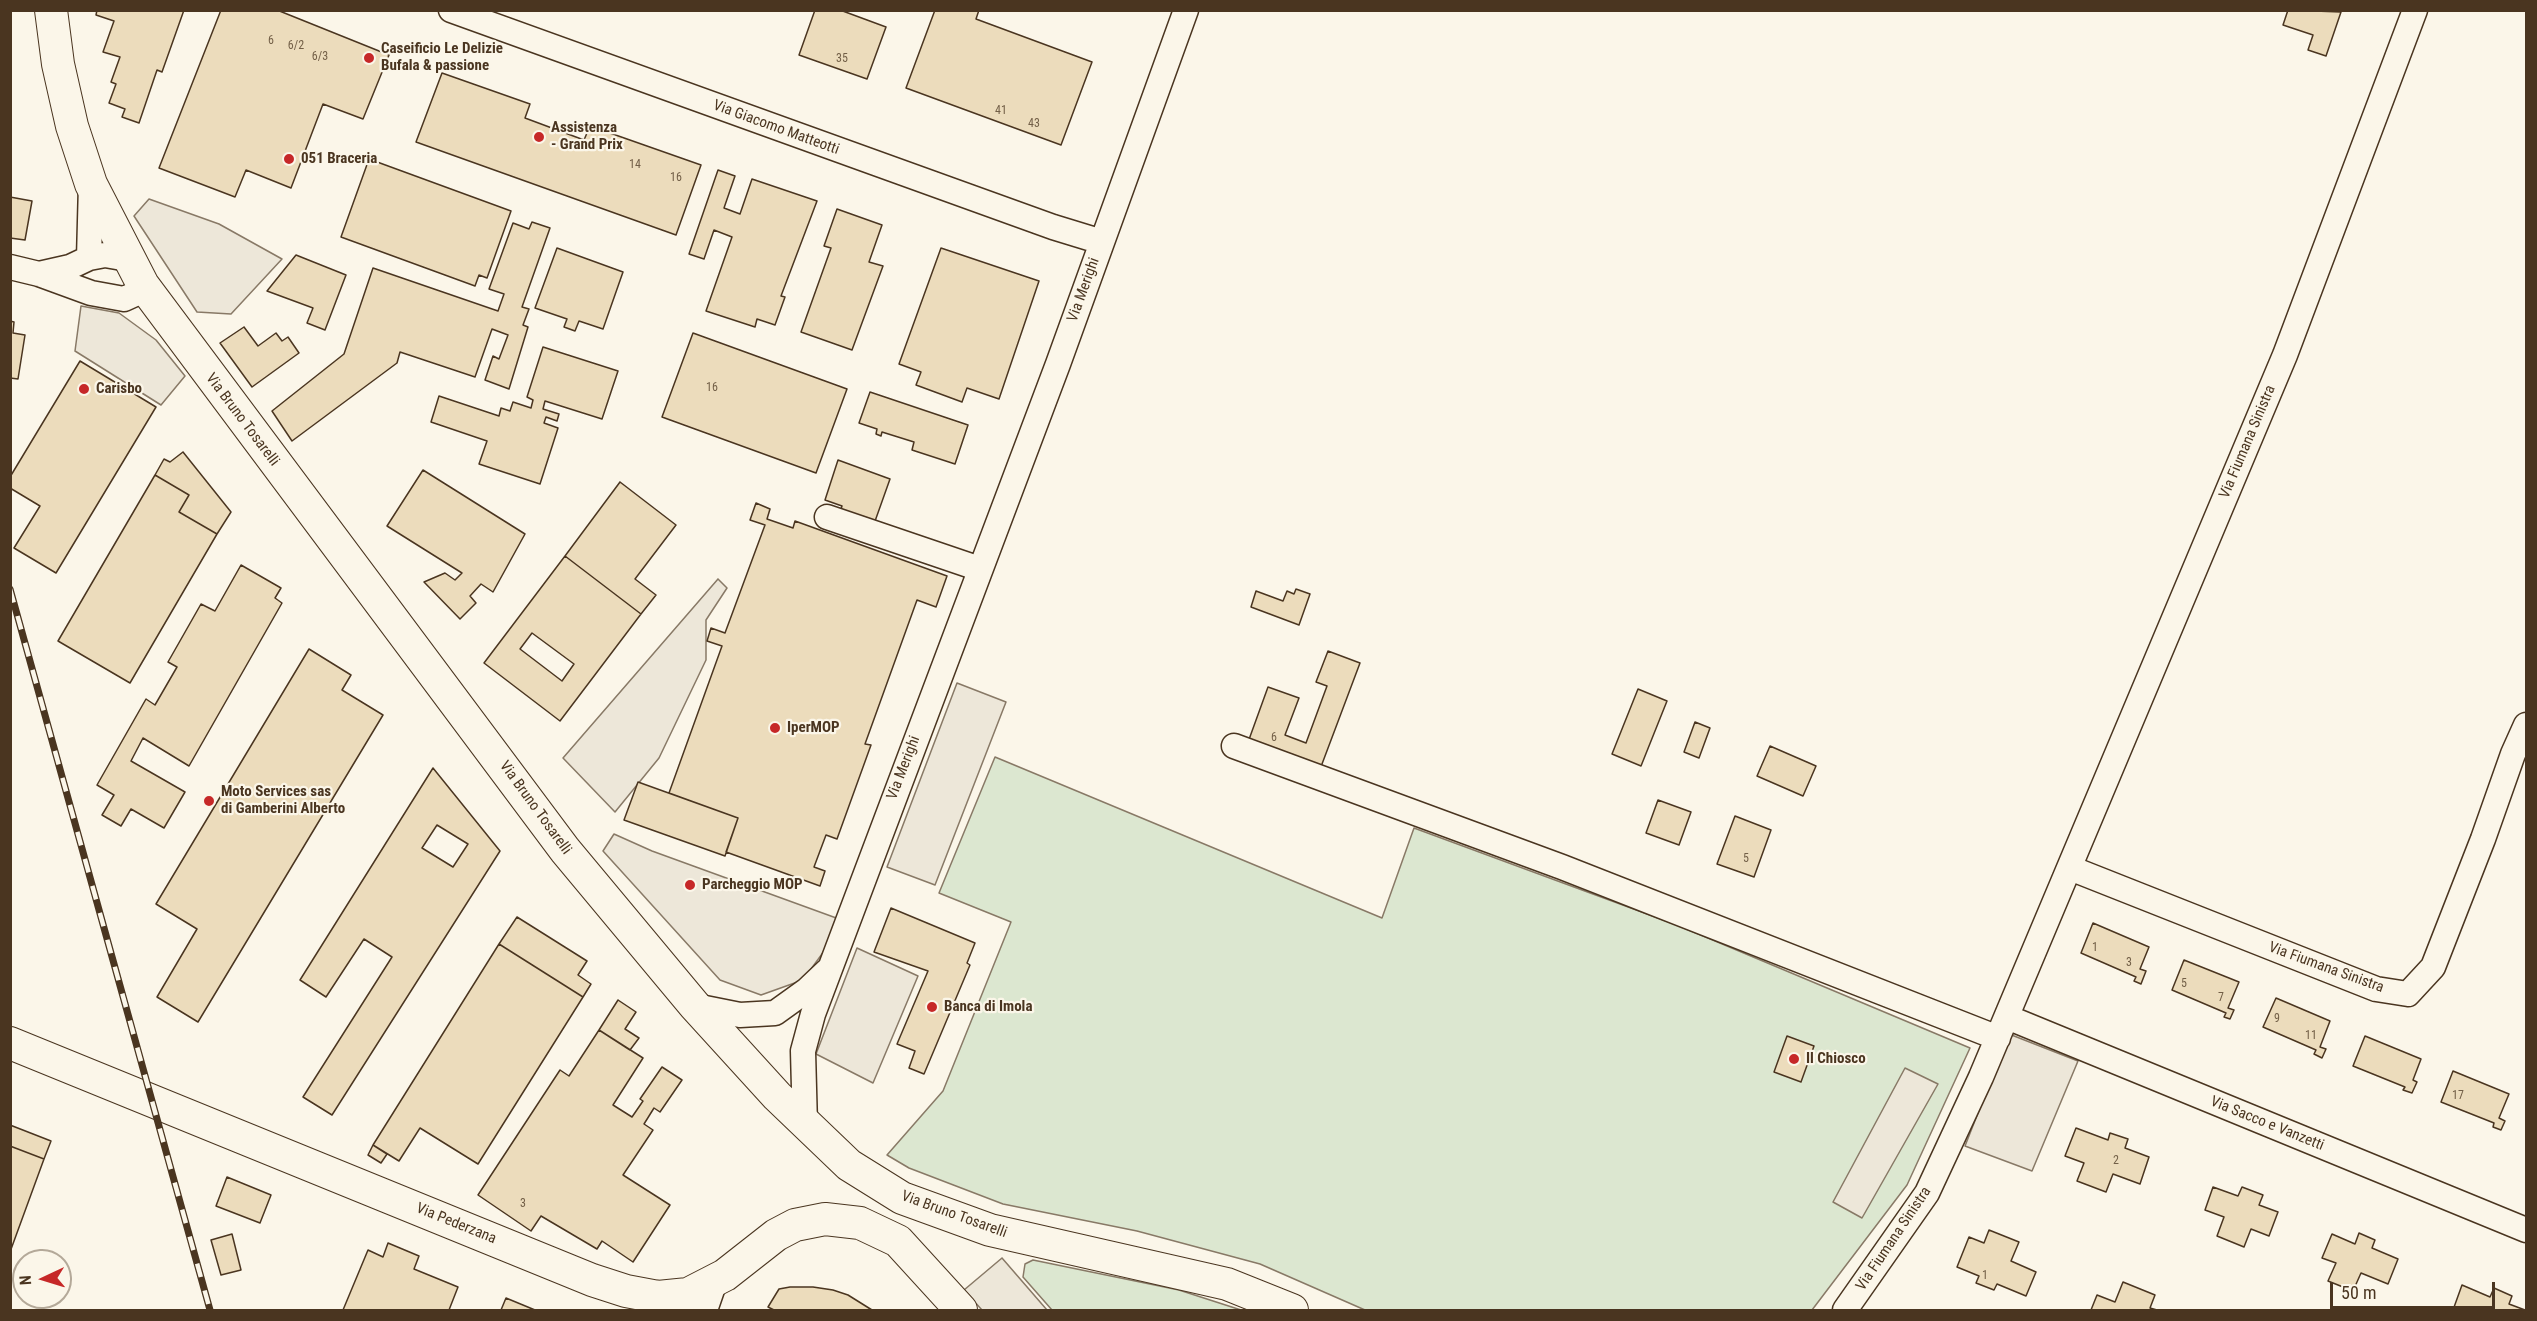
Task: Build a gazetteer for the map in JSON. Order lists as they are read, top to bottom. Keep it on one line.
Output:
{"streets":{"main road":["Via Bruno Tosarelli","Via Pederzana"],"street":["Via Giacomo Matteotti","Via Merighi","Via Fiumana Sinistra","Via Sacco e Vanzetti"]},"crossings":[["Via Giacomo Matteotti","Via Merighi"],["Via Merighi","Via Bruno Tosarelli"],["Via Fiumana Sinistra","Via Sacco e Vanzetti"]],"places":["Caseificio Le Delizie Bufala & passione","Assistenza - Grand Prix","051 Braceria","Carisbo","IperMOP","Moto Services sas di Gamberini Alberto","Parcheggio MOP","Banca di Imola","Il Chiosco"],"house_numbers":["6","6/2","6/3","35","41","43","14","16","16","6","5","1","3","5","7","9","11","17","2","3","1"],"scale_bar":"50 m","north":"left"}
